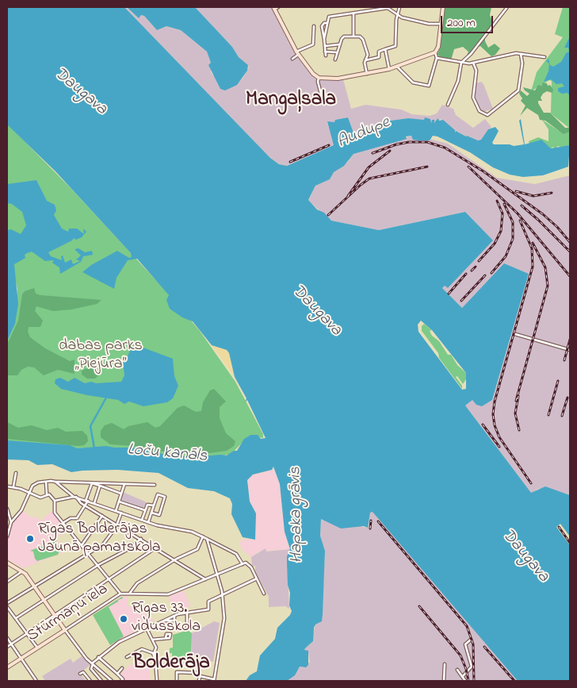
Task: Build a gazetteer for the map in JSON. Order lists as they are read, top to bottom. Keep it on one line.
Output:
{"streets":{"main road":["Stūrmaņu iela"]},"districts":["Mangaļsala","Bolderāja"],"water":["Daugava","Audupe","Loču kanāls","Hapaka grāvis"],"parks":["dabas parks „Piejūra”"],"places":["Rīgas Bolderājas Jaunā pamatskola","Rīgas 33. vidusskola"],"scale_bar":"200 m"}
